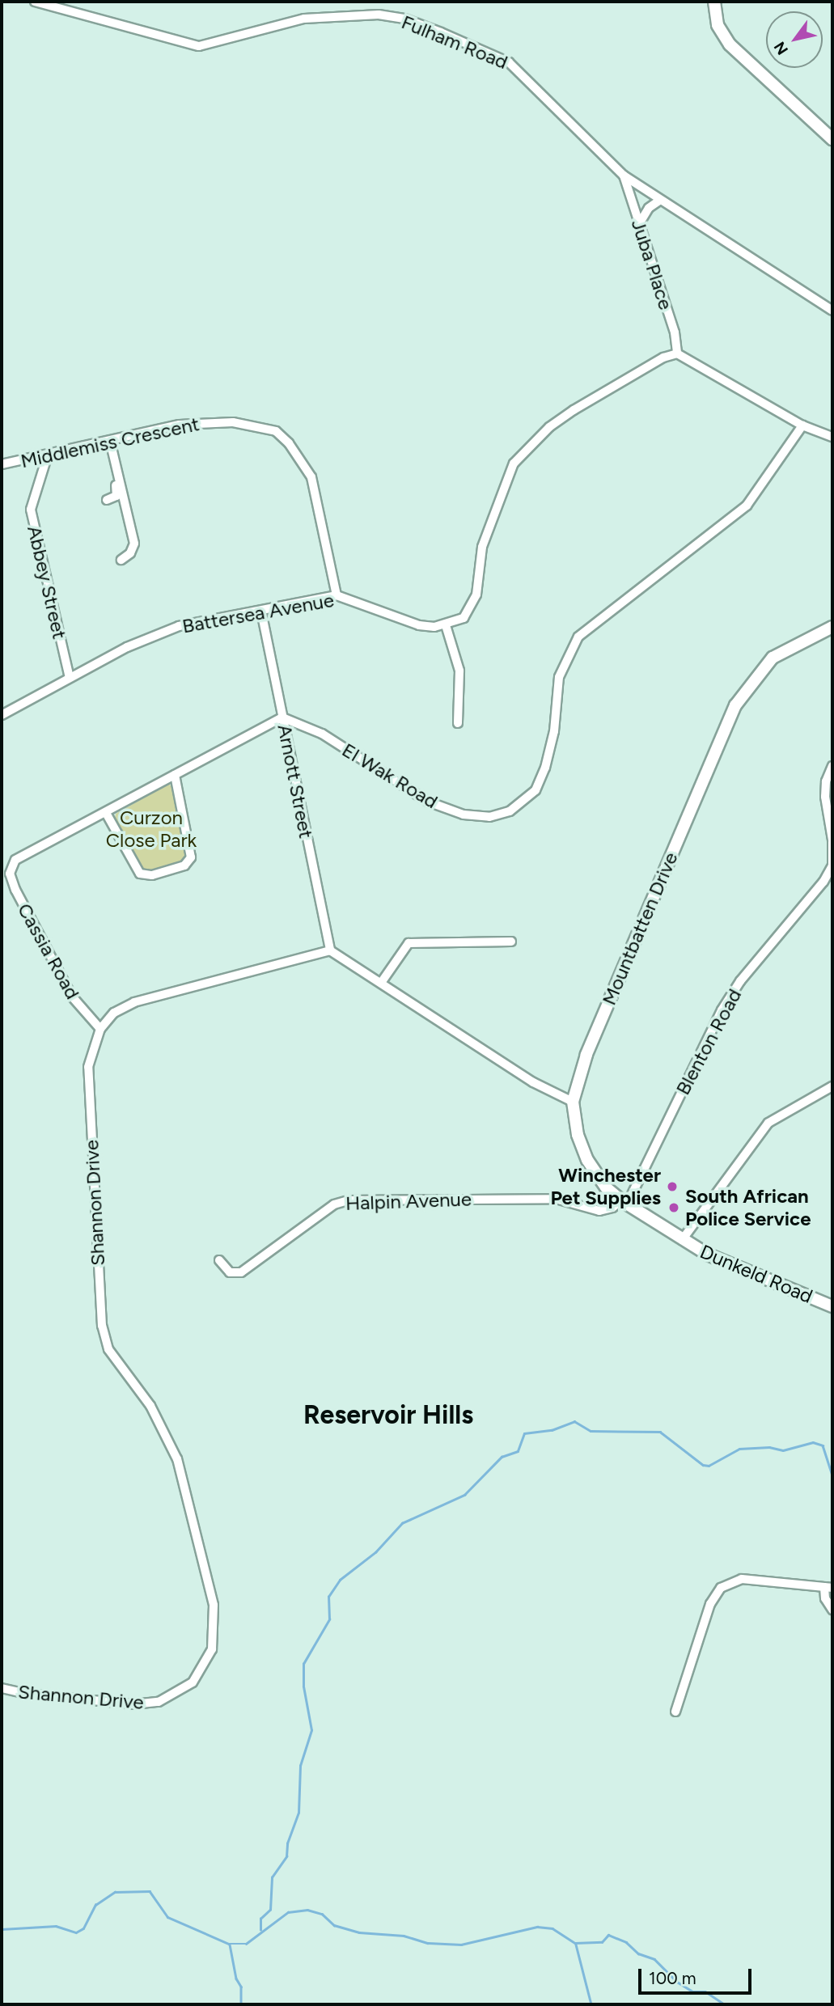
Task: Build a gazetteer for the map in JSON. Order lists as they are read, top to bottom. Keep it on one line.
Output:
{"streets":{"main road":["Mountbatten Drive","Dunkeld Road"],"street":["Fulham Road","Juba Place","Middlemiss Crescent","Abbey Street","Battersea Avenue","El Wak Road","Arnott Street","Cassia Road","Blenton Road","Halpin Avenue","Shannon Drive"]},"crossings":[["Fulham Road","Juba Place"],["Middlemiss Crescent","Abbey Street"],["Middlemiss Crescent","Battersea Avenue"],["Abbey Street","Battersea Avenue"],["Battersea Avenue","Arnott Street"],["El Wak Road","Arnott Street"],["Arnott Street","Shannon Drive"],["Mountbatten Drive","Blenton Road"],["Mountbatten Drive","Halpin Avenue"],["Mountbatten Drive","Dunkeld Road"],["Cassia Road","Shannon Drive"],["Blenton Road","Halpin Avenue"]],"districts":["Reservoir Hills"],"parks":["Curzon Close Park"],"places":["Winchester Pet Supplies","South African Police Service"],"scale_bar":"100 m","north":"bottom left"}
